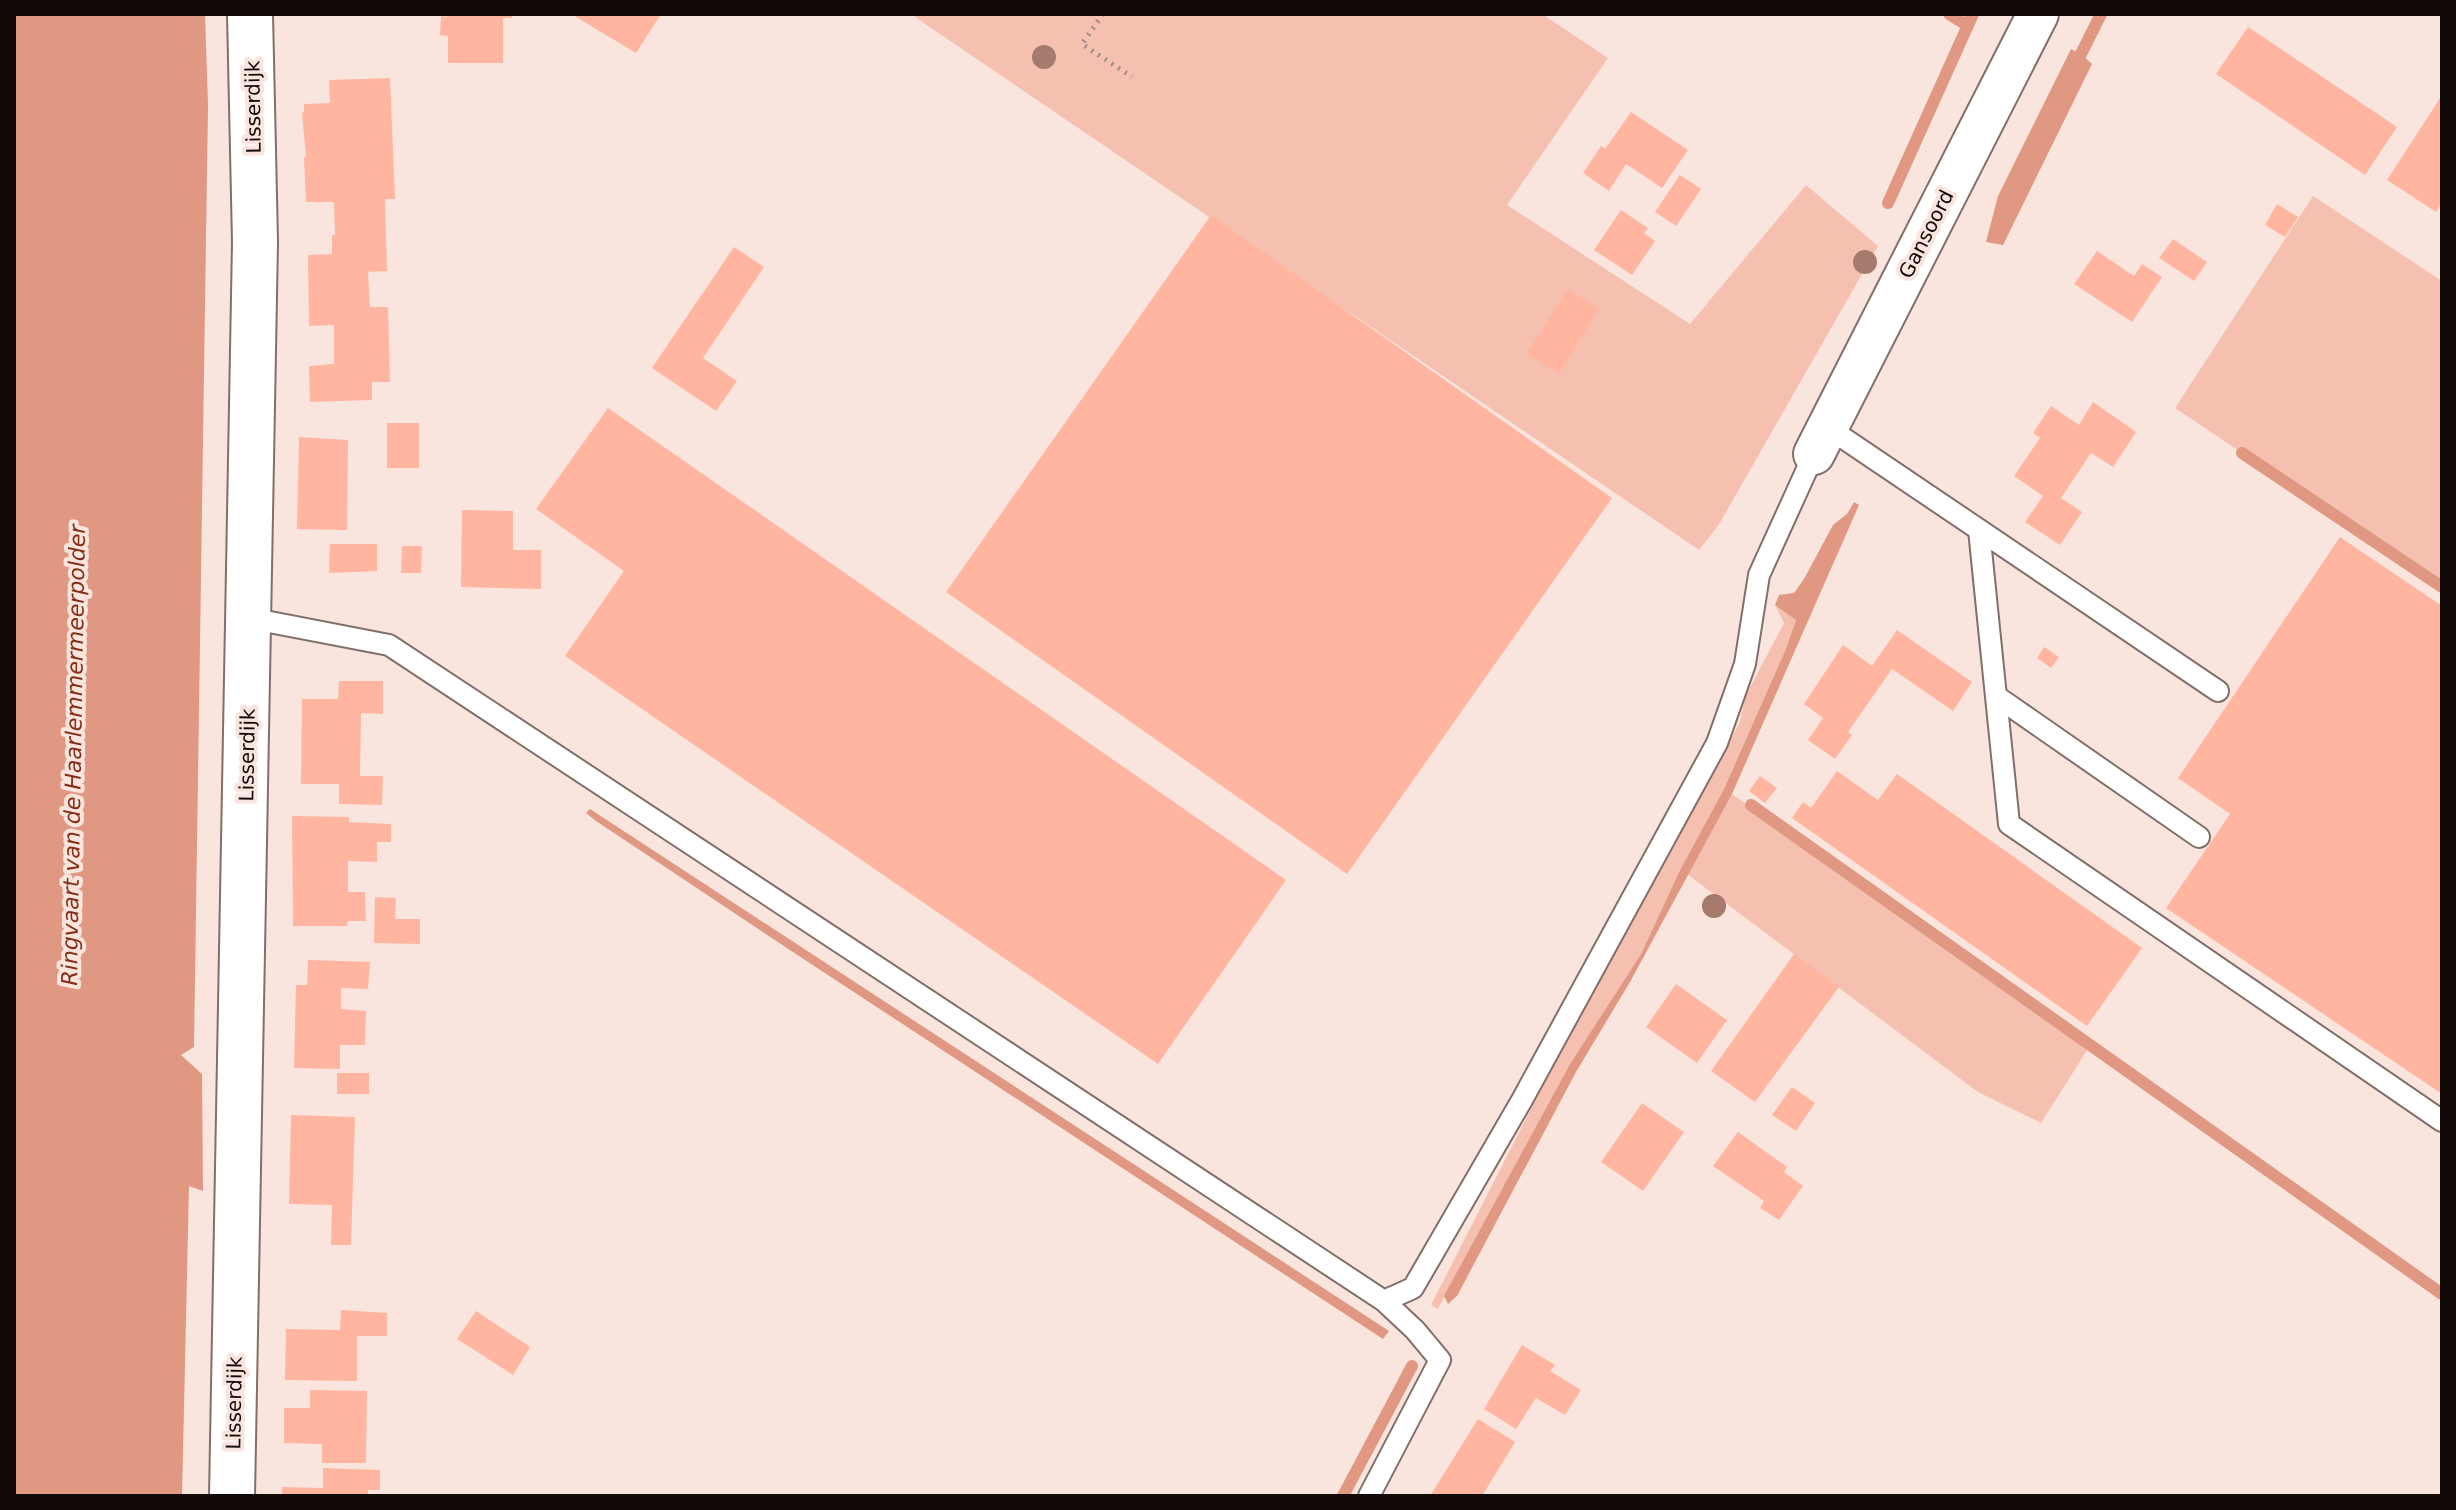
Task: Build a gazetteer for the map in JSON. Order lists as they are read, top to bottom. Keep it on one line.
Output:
{"streets":{"street":["Lisserdijk","Gansoord"]},"water":["Ringvaart van de Haarlemmermeerpolder"]}
